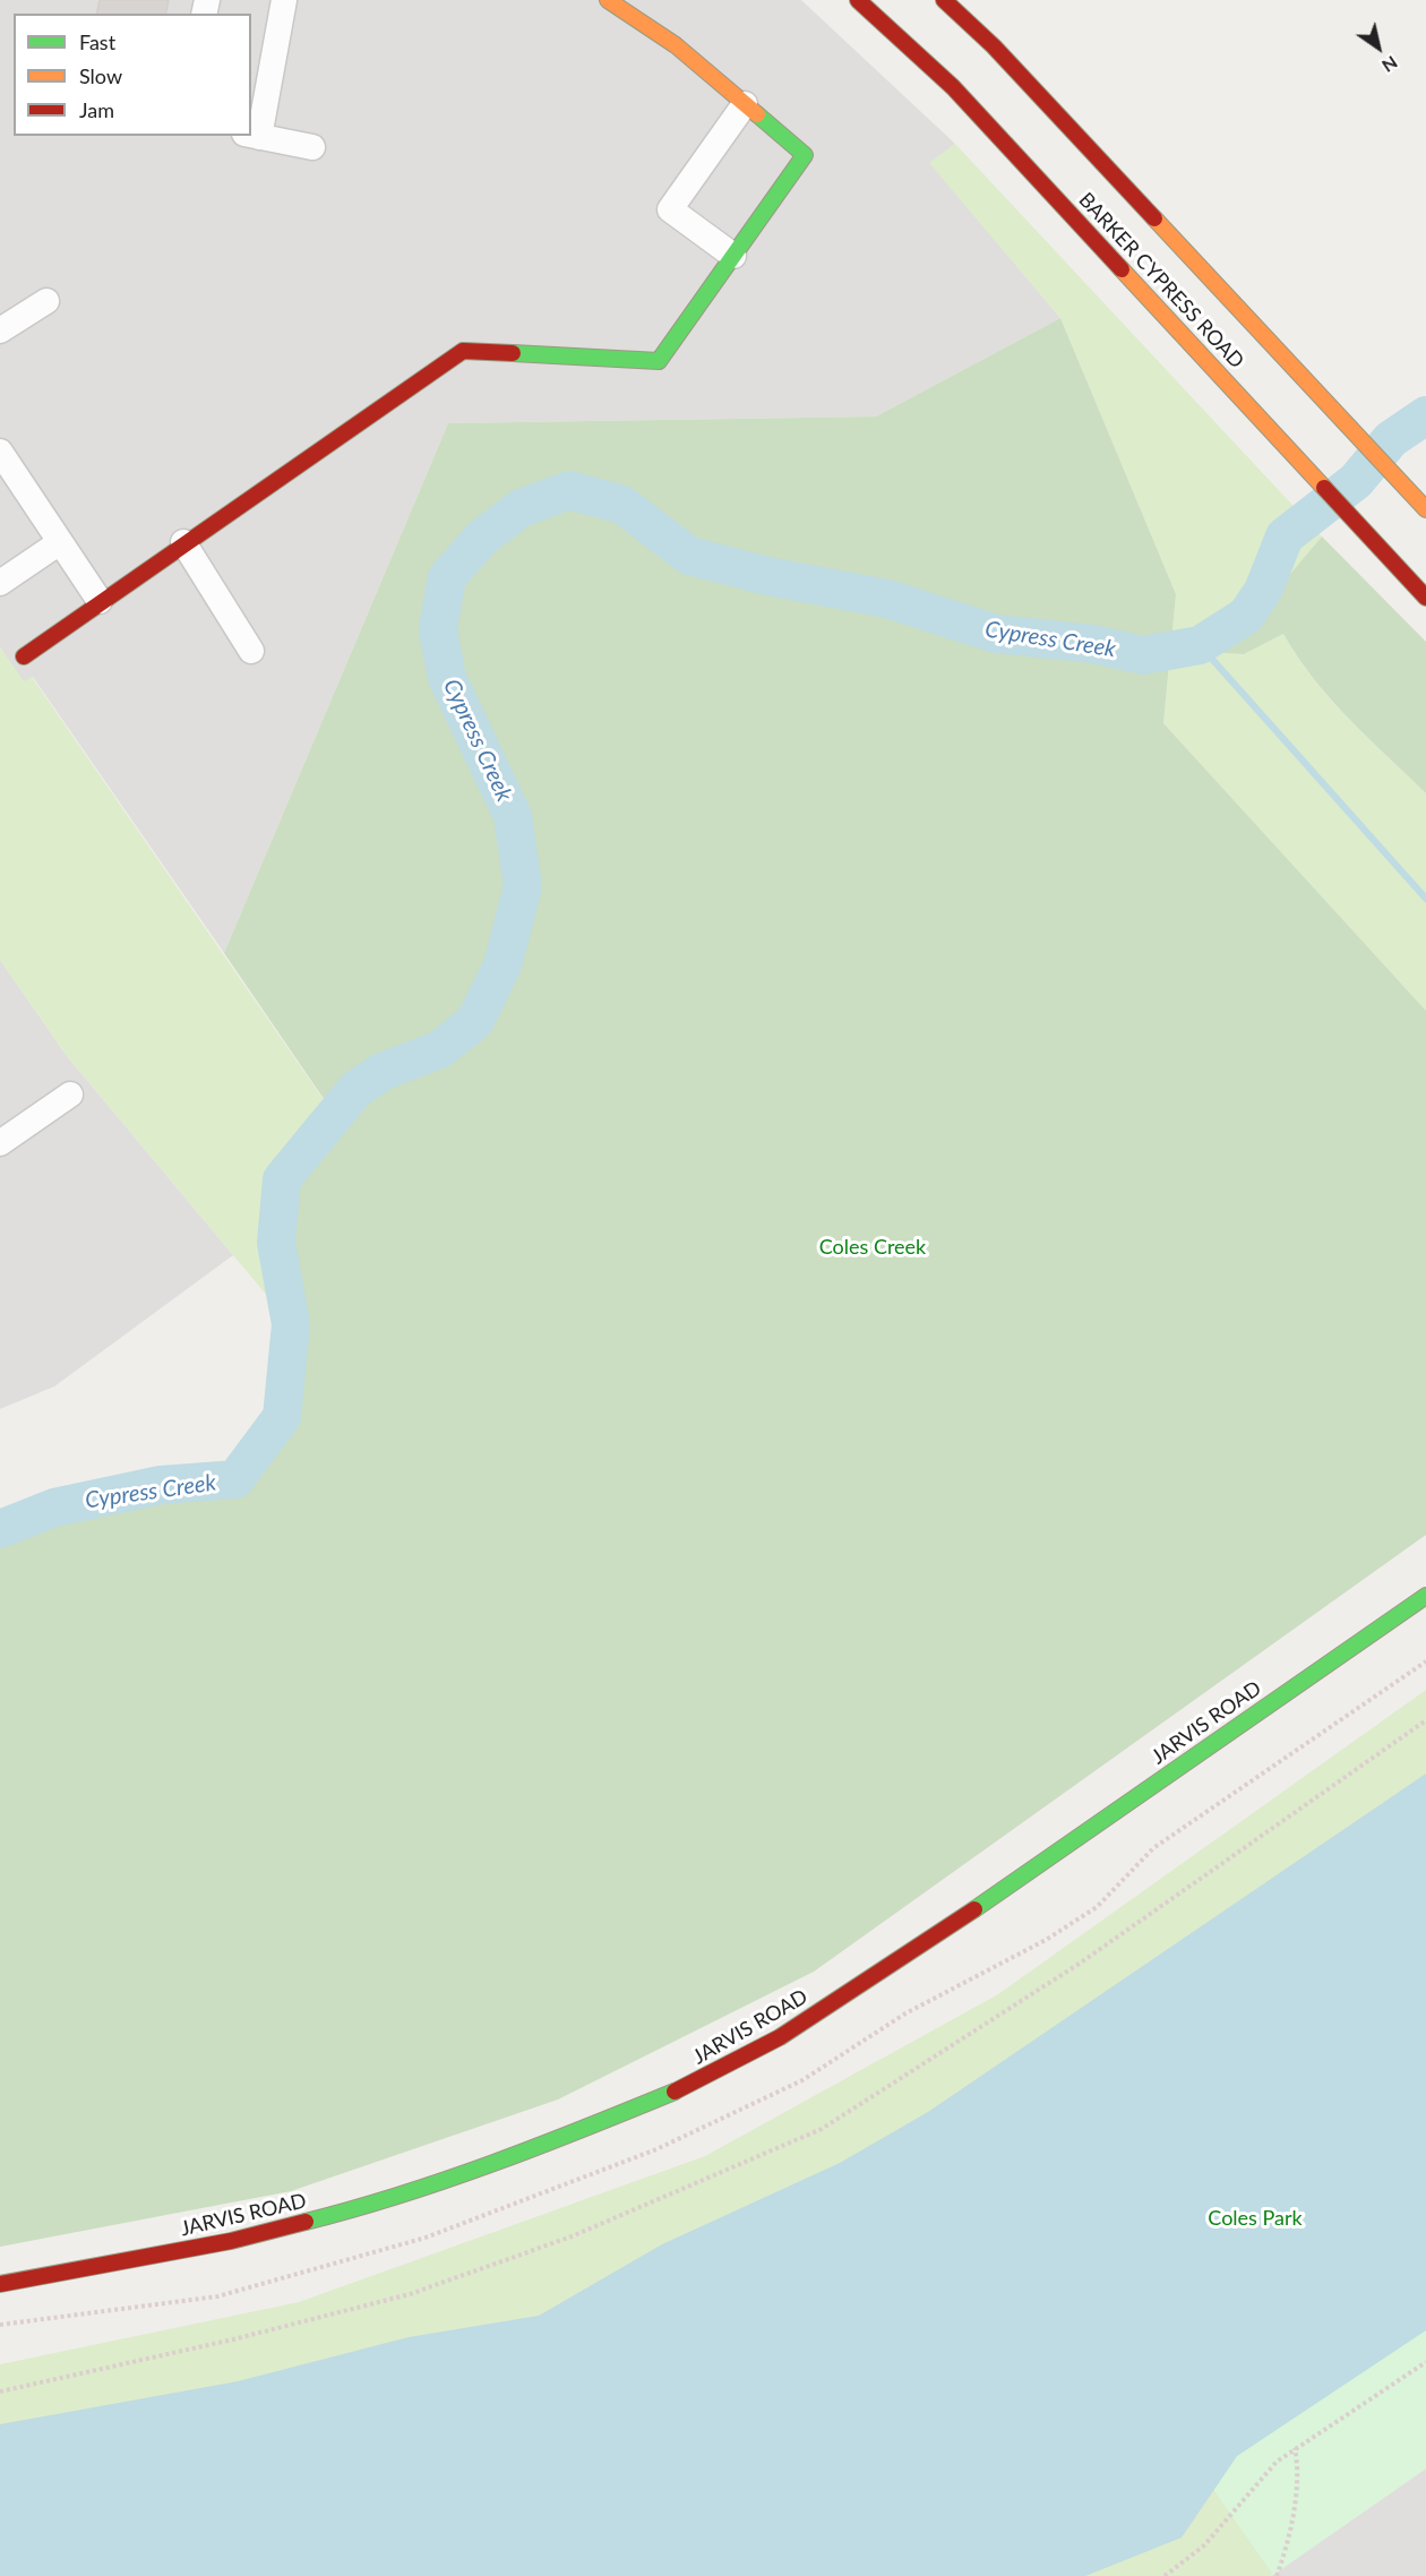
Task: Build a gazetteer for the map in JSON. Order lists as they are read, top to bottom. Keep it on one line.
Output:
{"streets":{"street":["BARKER CYPRESS ROAD","JARVIS ROAD"]},"water":["Cypress Creek"],"parks":["Coles Creek","Coles Park"],"legend":["Fast","Slow","Jam"],"north":"bottom right"}
